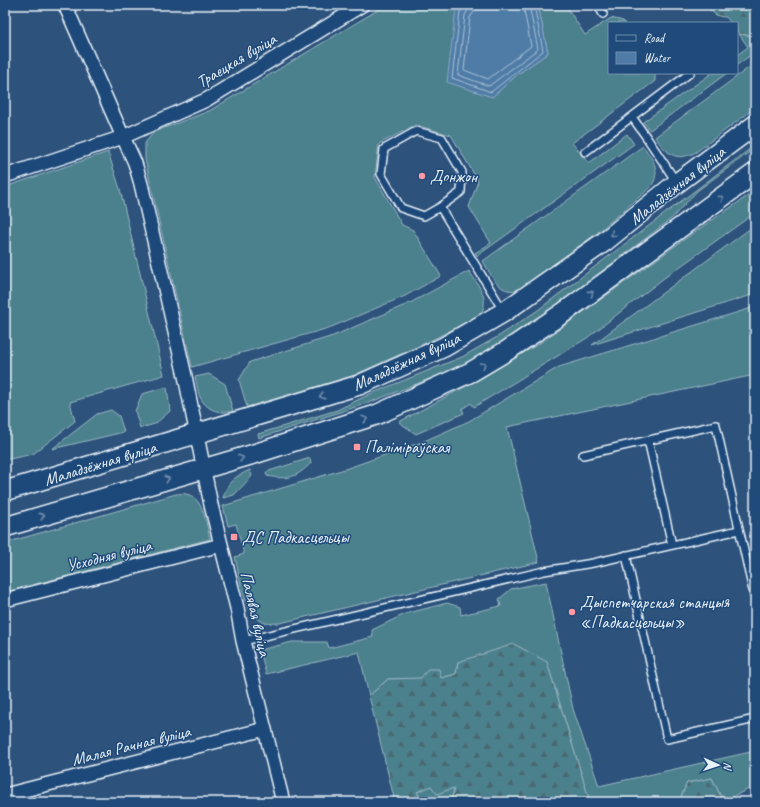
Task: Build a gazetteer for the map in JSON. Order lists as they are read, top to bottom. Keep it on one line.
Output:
{"streets":{"main road":["Маладзёжная вуліца"],"street":["Траецкая вуліца","Усходняя вуліца","Палявая вуліца","Малая Рачная вуліца"]},"crossings":[["Траецкая вуліца","Палявая вуліца"],["Маладзёжная вуліца","Палявая вуліца"],["Усходняя вуліца","Палявая вуліца"],["Палявая вуліца","Малая Рачная вуліца"]],"places":{"other":["Донжон","Дыспетчарская станцыя «Падкасцельцы»"],"transit":["Паліміраўская","ДС Падкасцельцы"]},"legend":["Road","Water"],"north":"right"}
